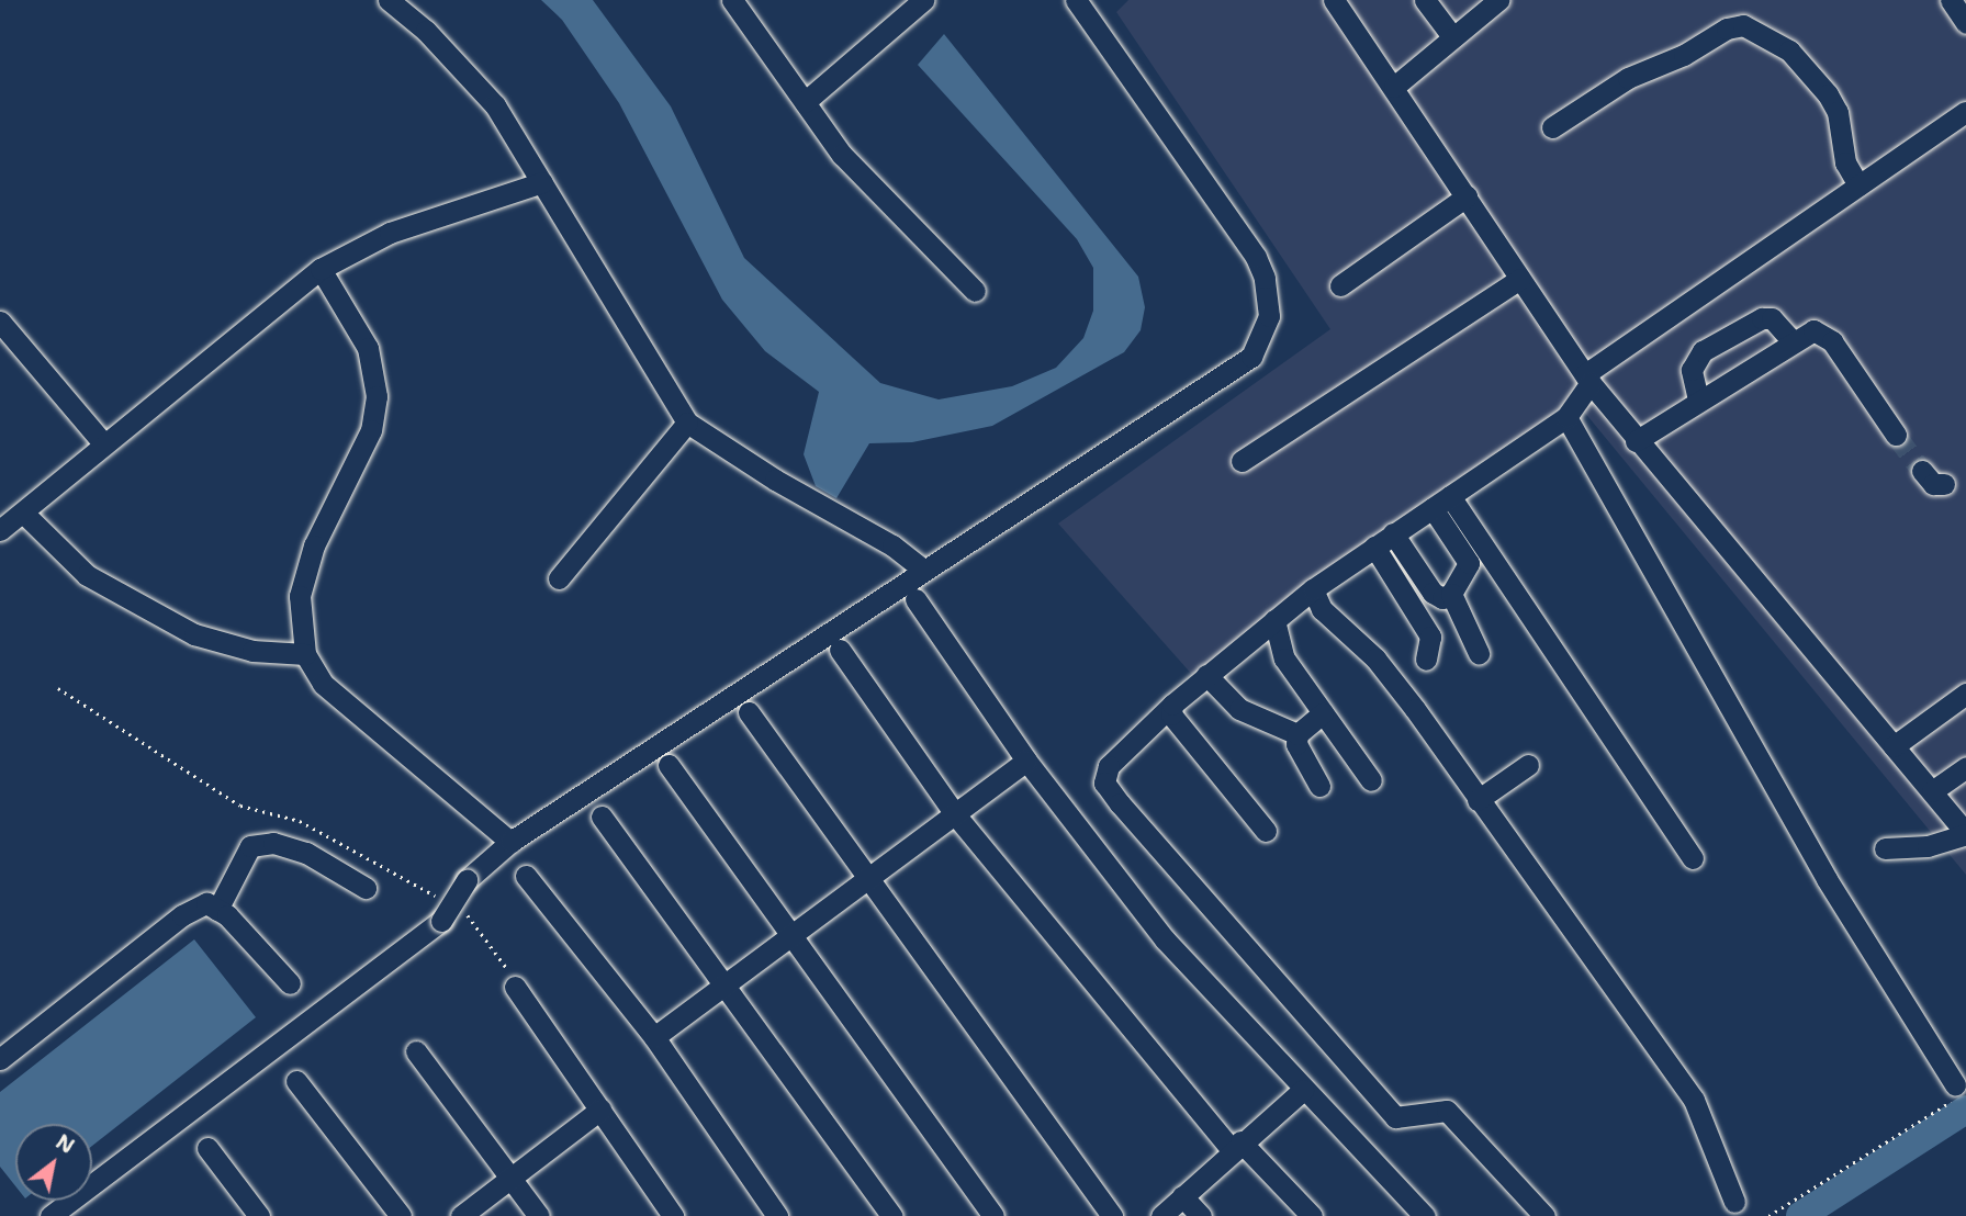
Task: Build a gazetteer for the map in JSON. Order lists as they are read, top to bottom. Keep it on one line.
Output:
{"north":"top right"}
